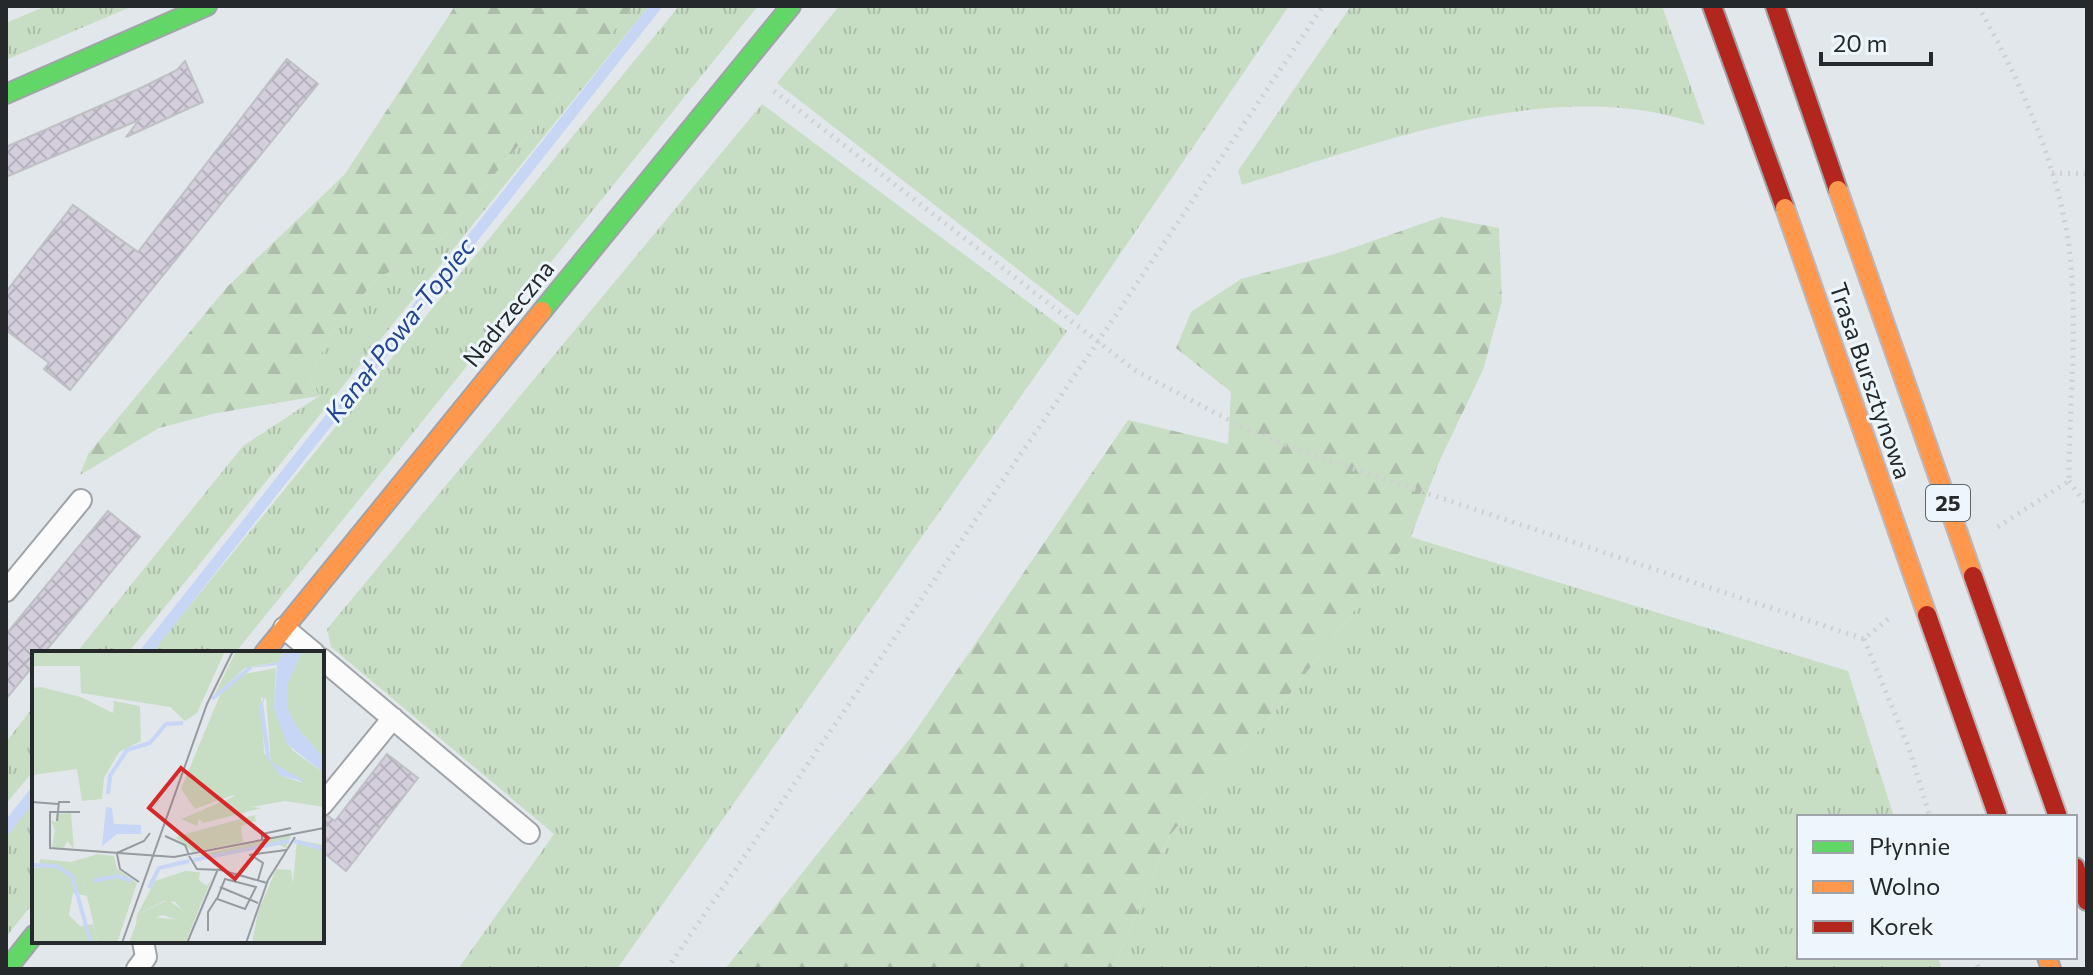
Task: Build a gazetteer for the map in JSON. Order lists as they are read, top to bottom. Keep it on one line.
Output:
{"streets":{"main road":["Nadrzeczna","Trasa Bursztynowa","25"]},"water":["Kanał Powa-Topiec"],"legend":["Płynnie","Wolno","Korek"],"scale_bar":"20 m"}
